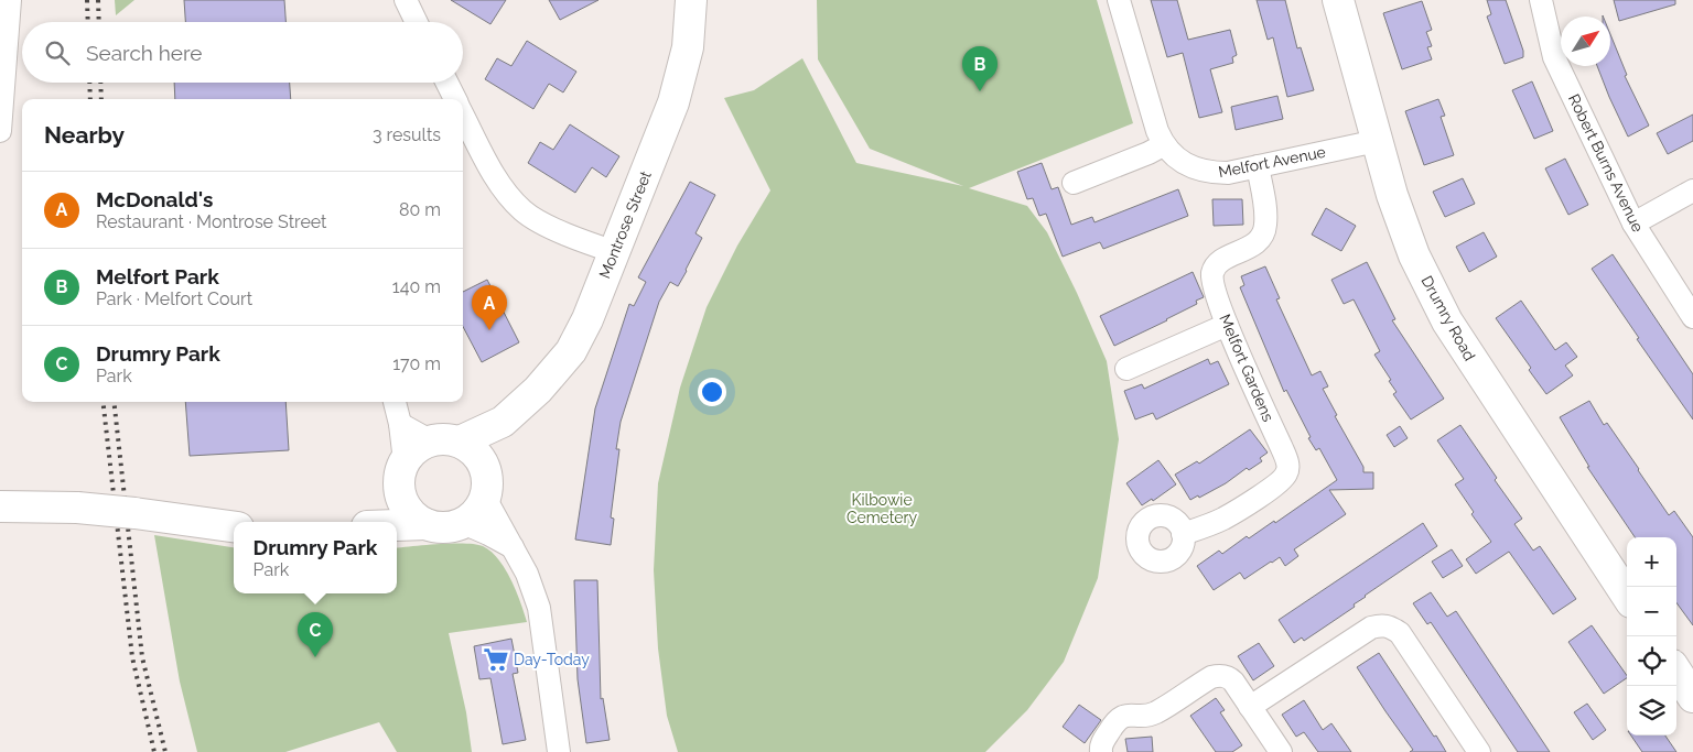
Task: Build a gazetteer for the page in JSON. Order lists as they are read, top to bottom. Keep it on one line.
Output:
{"streets":{"street":["Melfort Avenue","Robert Burns Avenue","Montrose Street","Drumry Road","Melfort Gardens"]},"crossings":[["Melfort Avenue","Drumry Road"],["Melfort Avenue","Melfort Gardens"]],"parks":["Kilbowie Cemetery"],"places":{"supermarket":["Day-Today"]},"north":"top right","page":{"search":"Search here","pins":["B","A","C"],"heading":["Nearby","3 results"],"list":[{"mark":"A","name":"McDonald's","note":"Restaurant · Montrose Street","value":"80 m"},{"mark":"B","name":"Melfort Park","note":"Park · Melfort Court","value":"140 m"},{"mark":"C","name":"Drumry Park","note":"Park","value":"170 m"}],"popup":["Drumry Park","Park"],"map_buttons":["+","−"]}}
